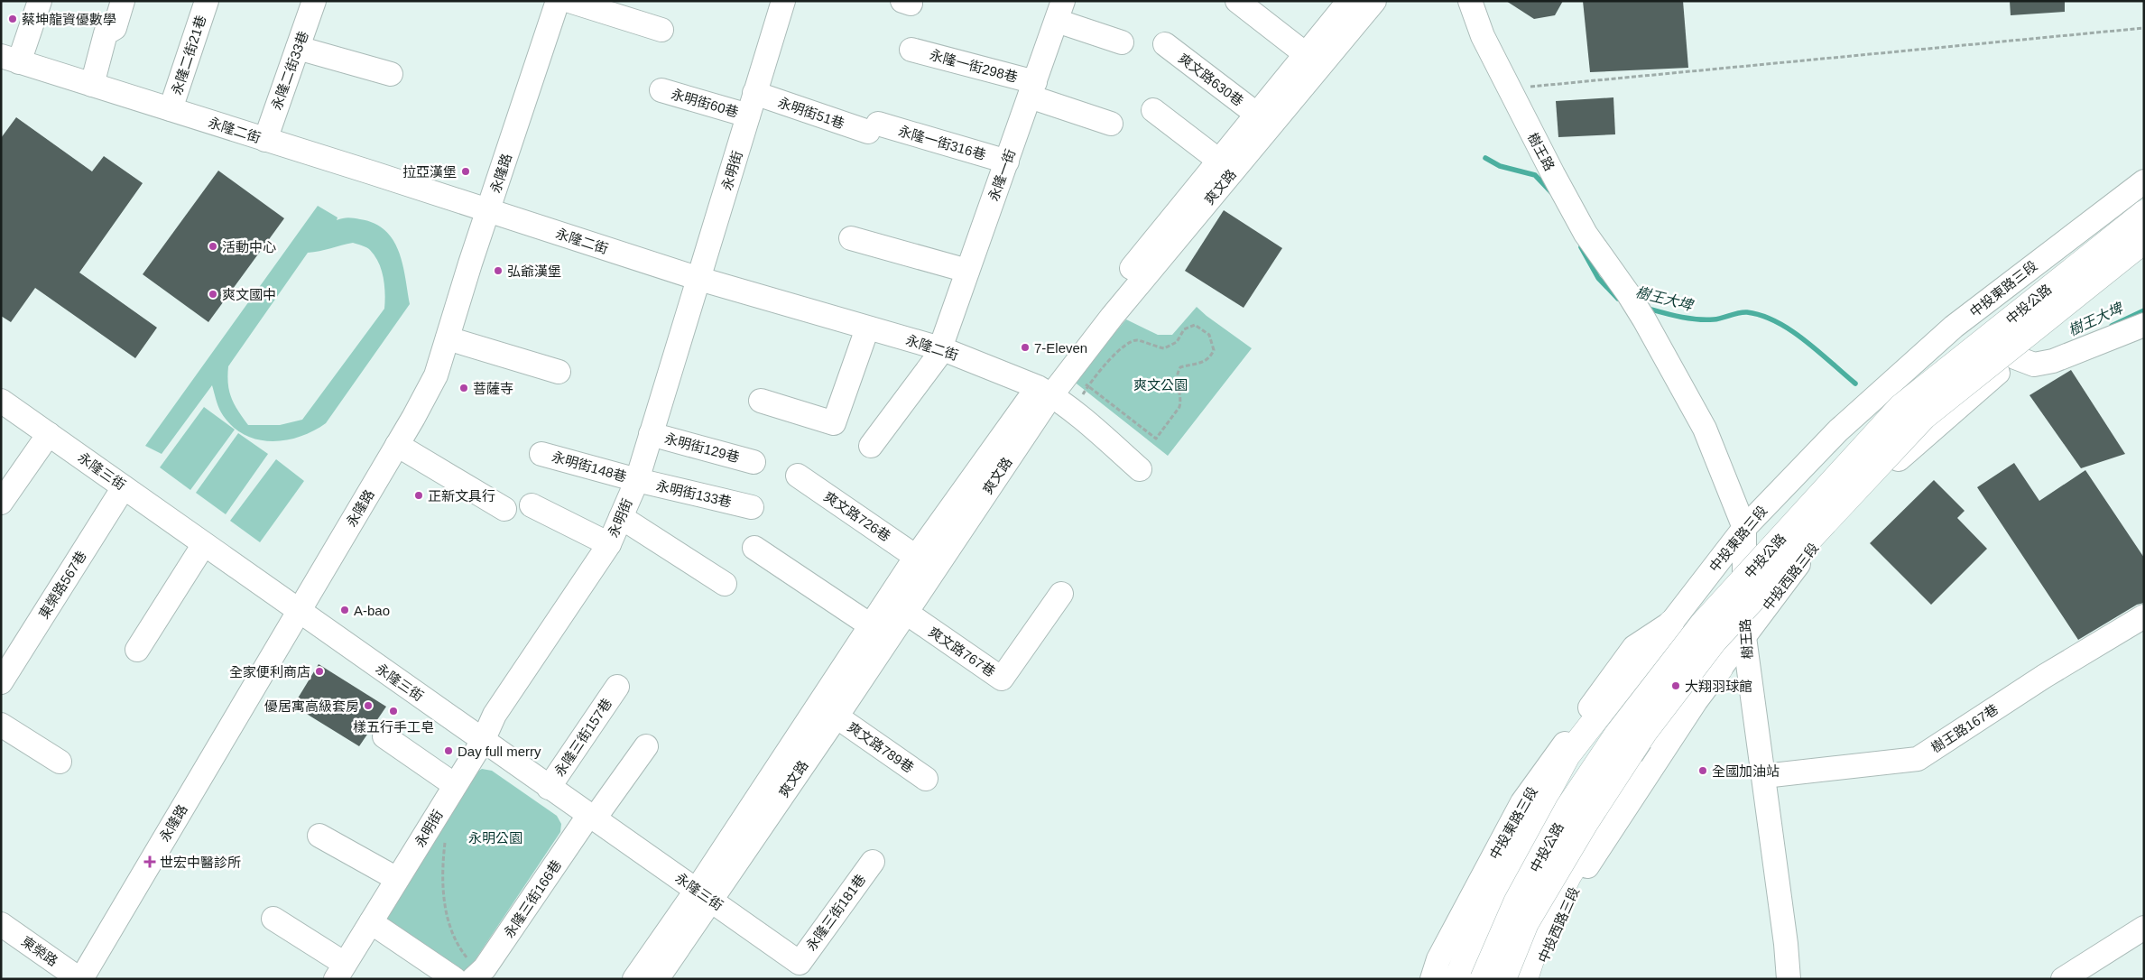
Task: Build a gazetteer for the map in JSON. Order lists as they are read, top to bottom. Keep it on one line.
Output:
{"streets":{"main road":["中投公路"],"street":["永隆二街21巷","永隆一街298巷","永隆二街33巷","爽文路630巷","永明街60巷","永明街51巷","永隆二街","永隆一街316巷","樹王路","永明街","永隆路","永隆一街","爽文路","中投東路三段","永明街129巷","永明街148巷","永隆三街","永明街133巷","爽文路726巷","中投西路三段","東榮路567巷","爽文路767巷","樹王路167巷","永隆三街157巷","爽文路789巷","永隆三街166巷","永隆三街181巷","東榮路"]},"crossings":[["永隆二街21巷","永隆二街"],["永隆一街298巷","永隆一街"],["永隆二街33巷","永隆二街"],["爽文路630巷","爽文路"],["永明街60巷","永明街"],["永明街51巷","永隆一街316巷"],["永明街51巷","永明街"],["永隆二街","永明街"],["永隆二街","永隆路"],["永隆二街","永隆一街"],["永隆二街","爽文路"],["永隆一街316巷","永隆一街"],["樹王路","中投東路三段"],["樹王路","中投西路三段"],["樹王路","樹王路167巷"],["永明街","永明街129巷"],["永明街","永明街148巷"],["永明街","永隆三街"],["永明街","永明街133巷"],["永隆路","永隆三街"],["永隆路","東榮路"],["爽文路","永隆三街"],["爽文路","爽文路726巷"],["爽文路","爽文路767巷"],["爽文路","爽文路789巷"],["永明街148巷","永明街133巷"],["永隆三街","東榮路567巷"],["永隆三街","永隆三街157巷"],["永隆三街","永隆三街166巷"],["永隆三街","永隆三街181巷"]],"water":["樹王大埤"],"parks":["爽文公園","永明公園"],"places":{"other":["蔡坤龍資優數學","拉亞漢堡","活動中心","弘爺漢堡","爽文國中","7-Eleven","菩薩寺","正新文具行","A-bao","全家便利商店","大翔羽球館","優居寓高級套房","樣五行手工皂","Day full merry","全國加油站"],"health":["世宏中醫診所"]}}
